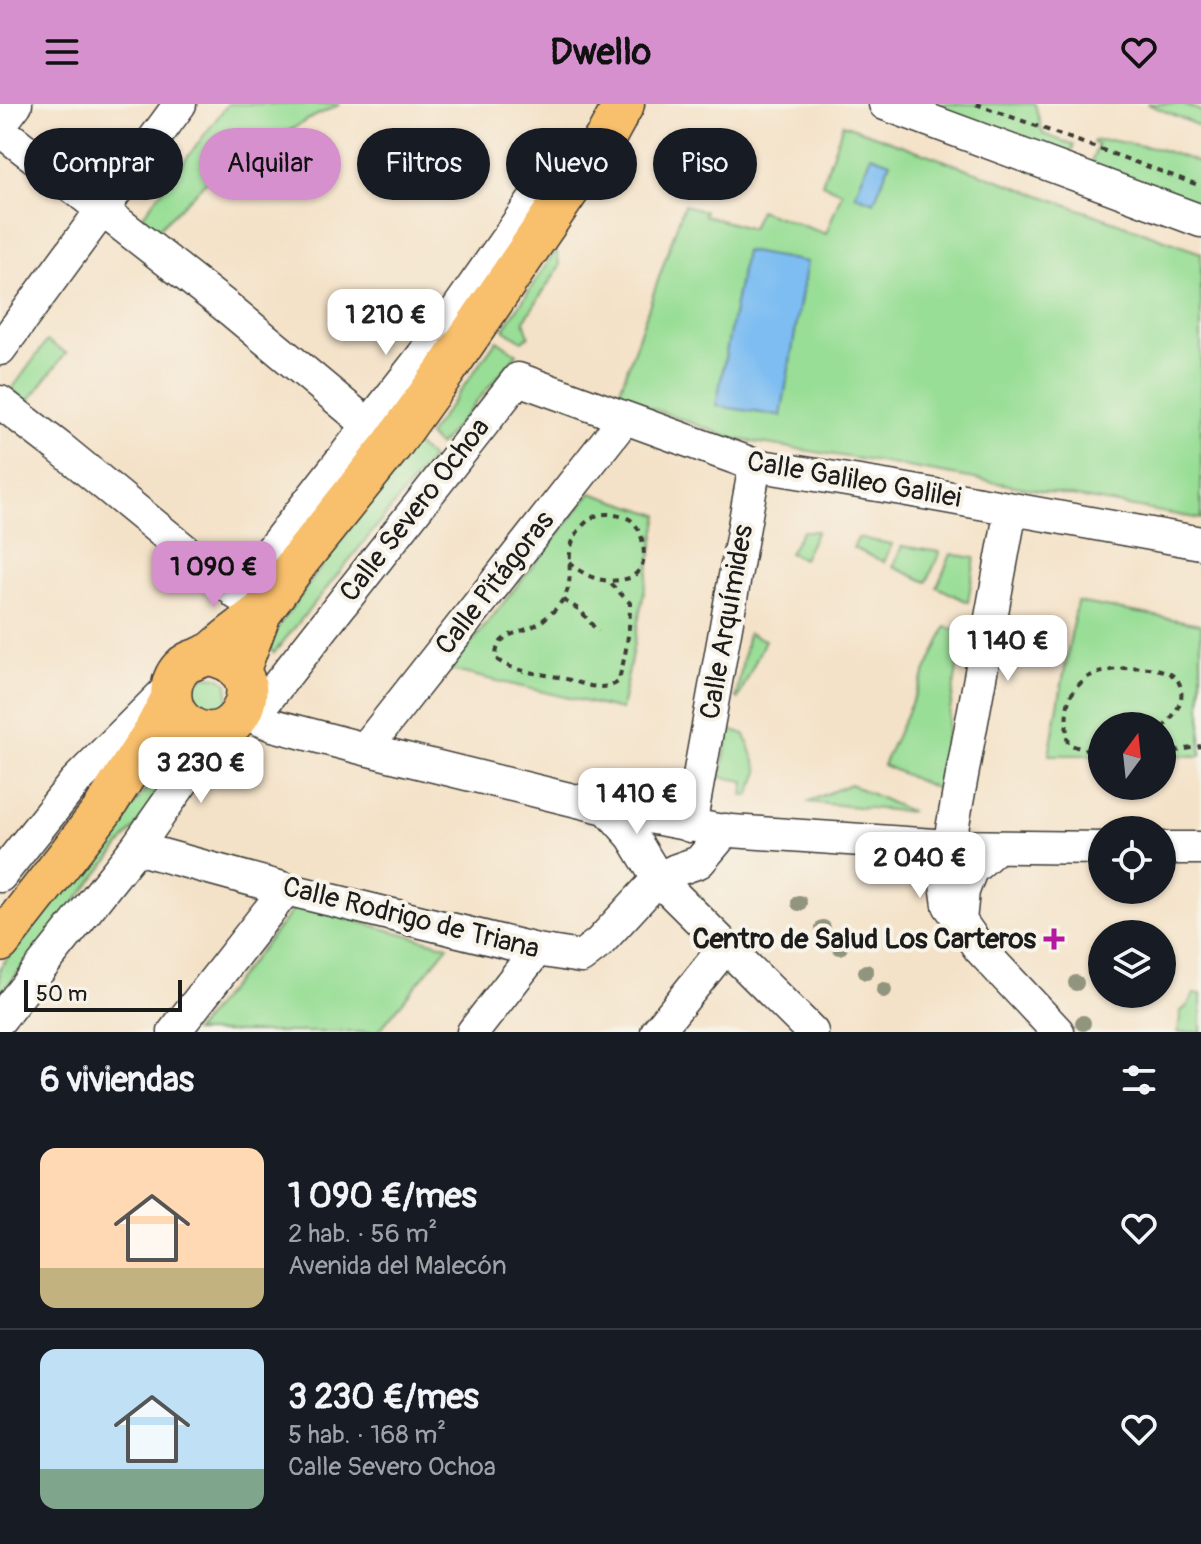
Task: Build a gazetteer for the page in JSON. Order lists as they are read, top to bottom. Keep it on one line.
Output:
{"streets":{"street":["Calle Galileo Galilei","Calle Severo Ochoa","Calle Pitágoras","Calle Arquímides","Calle Rodrigo de Triana"]},"crossings":[["Calle Galileo Galilei","Calle Severo Ochoa"],["Calle Galileo Galilei","Calle Pitágoras"],["Calle Galileo Galilei","Calle Arquímides"],["Calle Severo Ochoa","Calle Rodrigo de Triana"]],"places":{"health":["Centro de Salud Los Carteros"]},"scale_bar":"50 m","north":"top","page":{"header":"Dwello","chip":["Comprar","Alquilar","Filtros","Nuevo","Piso"],"price":["1 210 €","1 090 €","1 140 €","3 230 €","1 410 €","2 040 €"],"scale":"50 m","heading":"6 viviendas","list":[{"name":"1 090 €/mes","note":"2 hab. · 56 m² · Avenida del Malecón"},{"name":"3 230 €/mes","note":"5 hab. · 168 m² · Calle Severo Ochoa"}]}}
